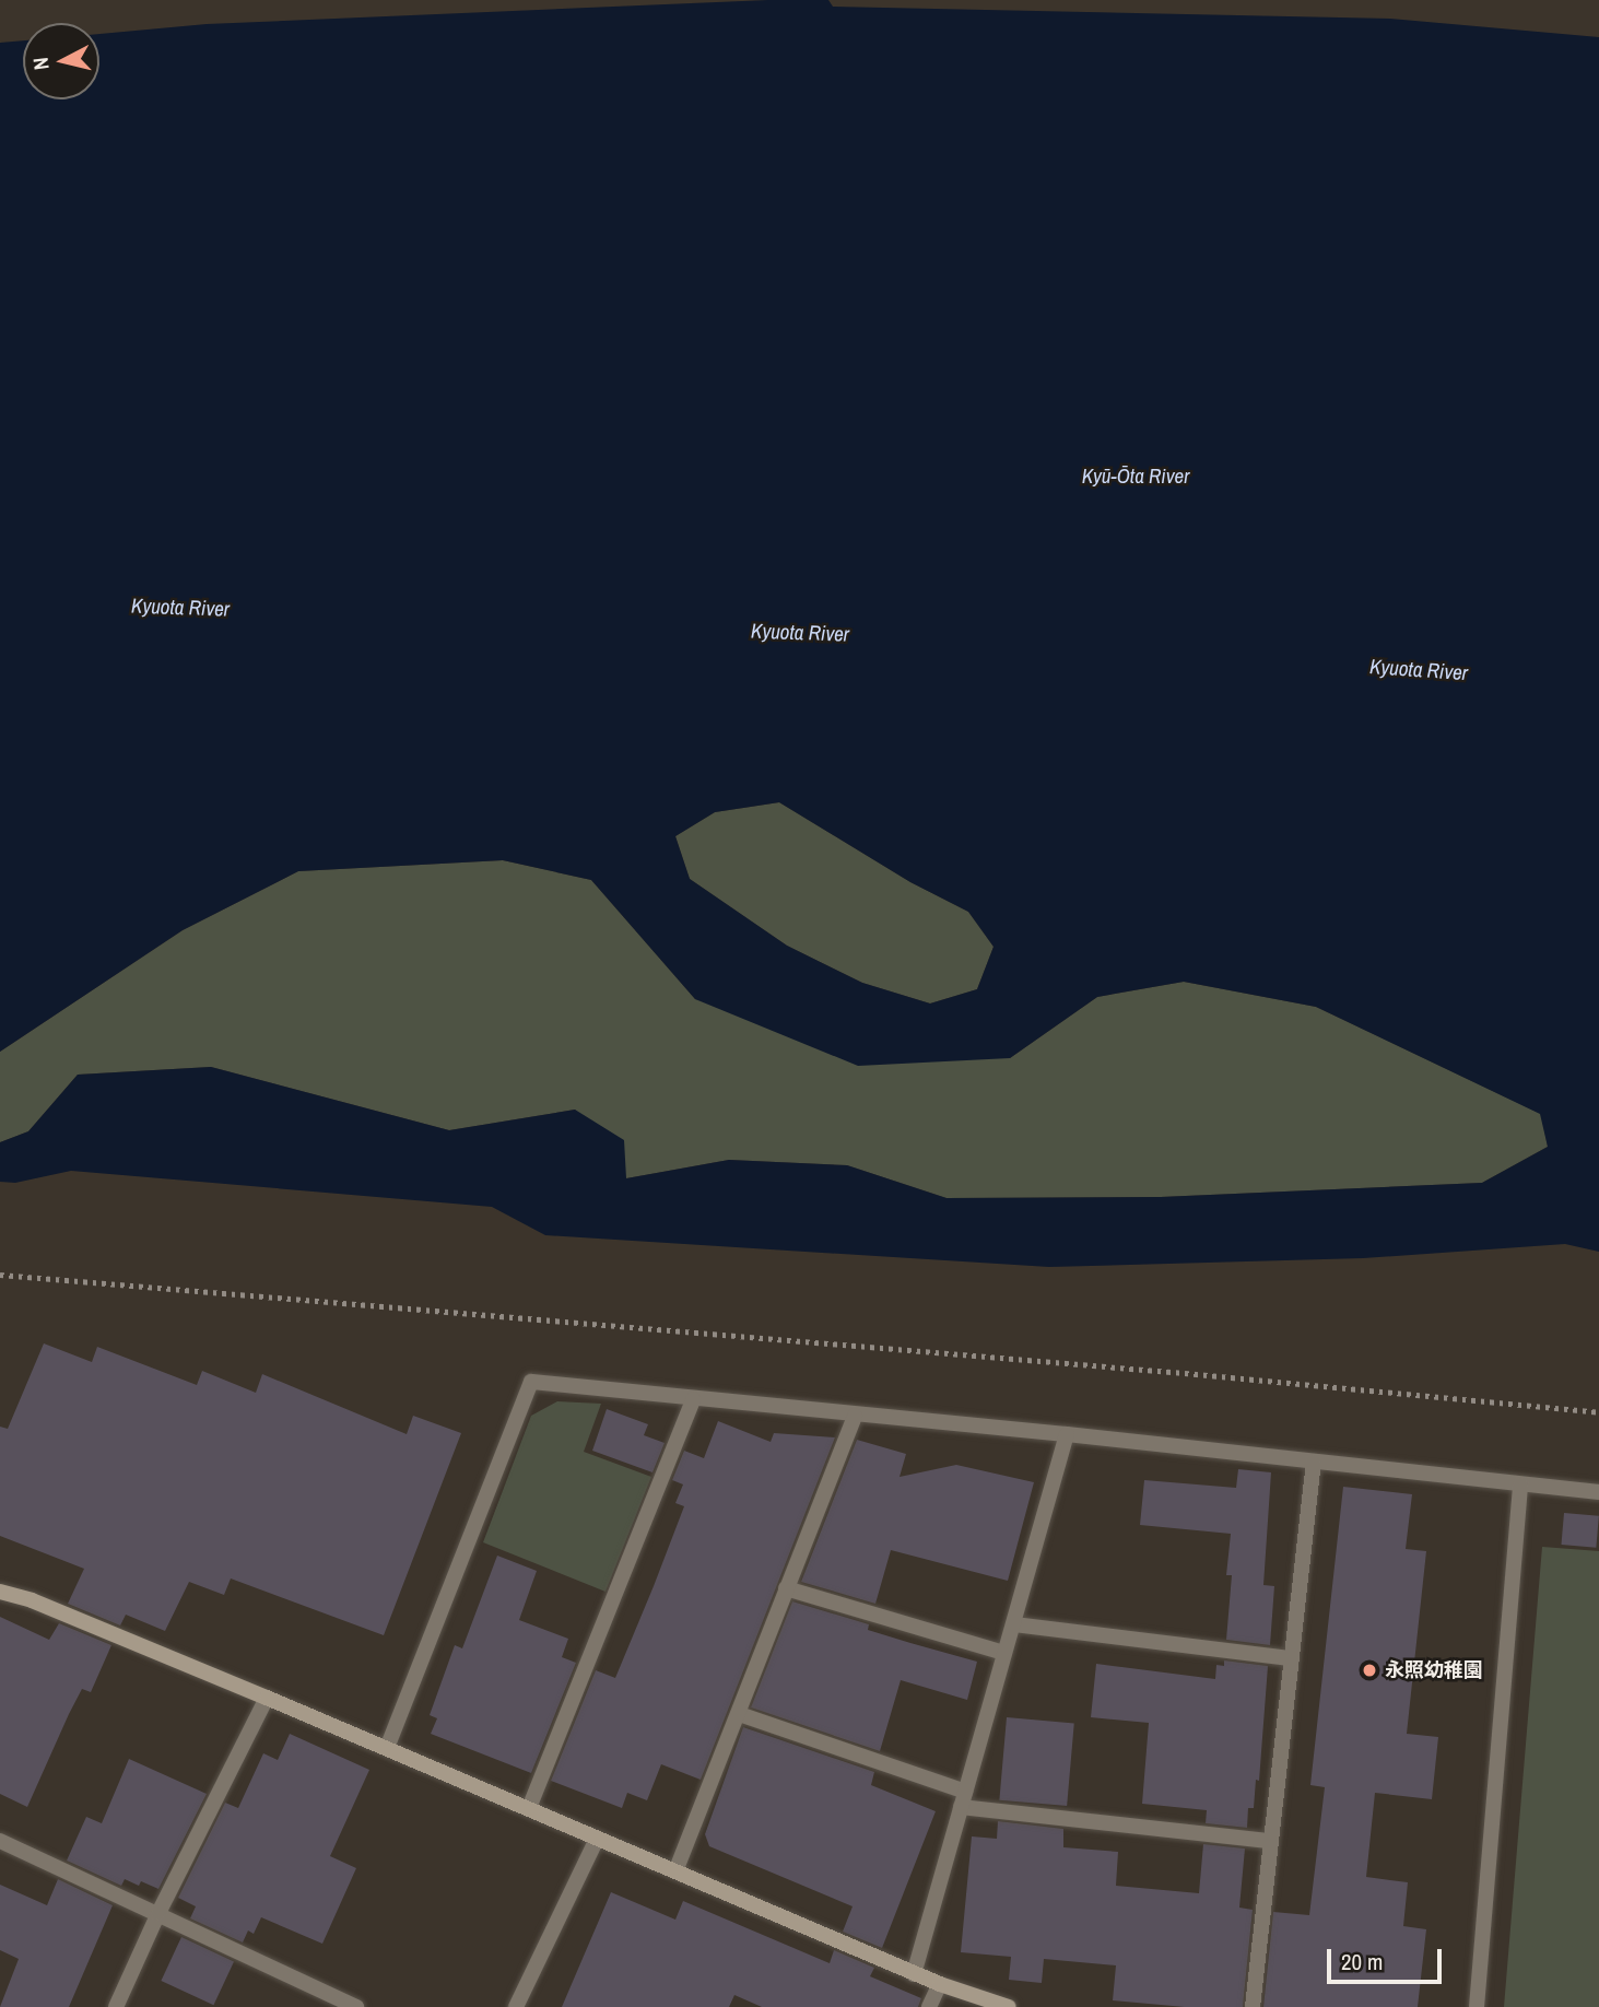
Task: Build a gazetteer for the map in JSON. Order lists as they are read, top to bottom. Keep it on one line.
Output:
{"water":["Kyū-Ōta River","Kyuota River"],"places":["永照幼稚園"],"scale_bar":"20 m","north":"left"}
